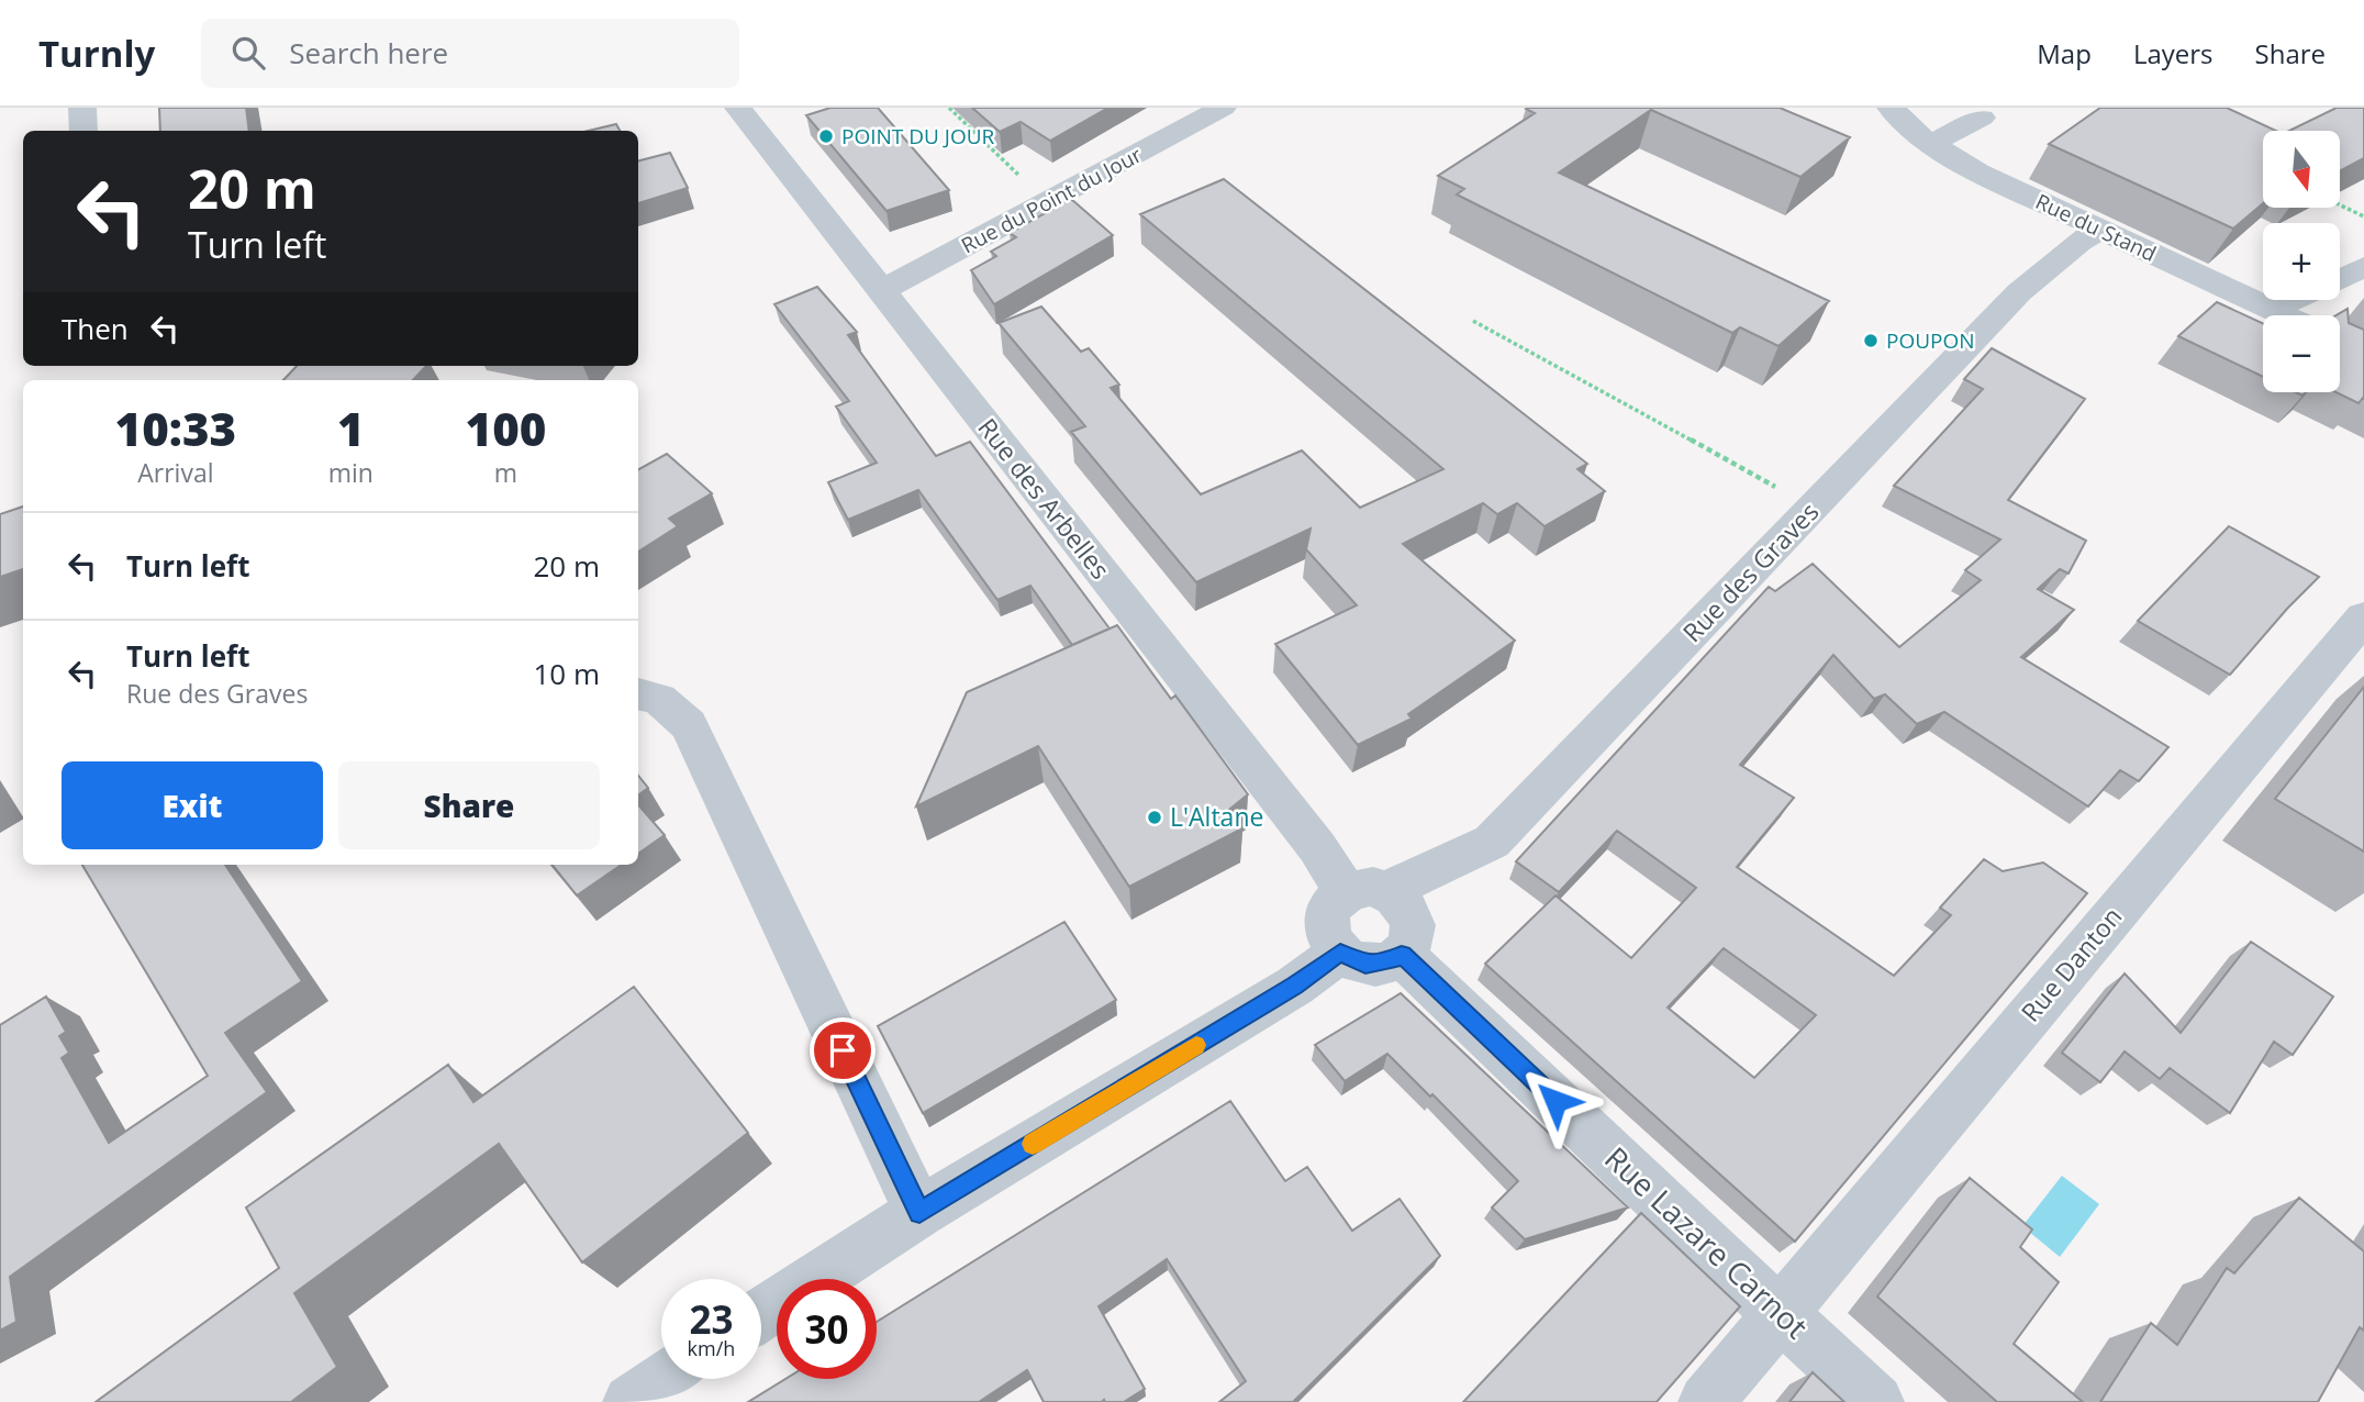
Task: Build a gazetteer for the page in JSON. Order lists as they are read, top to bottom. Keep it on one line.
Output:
{"streets":{"street":["Rue du Point du Jour","Rue du Stand","Rue des Arbelles","Rue des Graves","Rue Danton","Rue Lazare Carnot"]},"crossings":[["Rue du Point du Jour","Rue des Arbelles"],["Rue du Stand","Rue des Graves"],["Rue des Arbelles","Rue des Graves"],["Rue des Arbelles","Rue Lazare Carnot"],["Rue des Graves","Rue Lazare Carnot"],["Rue Danton","Rue Lazare Carnot"]],"places":["POINT DU JOUR","POUPON","L'Altane"],"north":"bottom","page":{"header":"Turnly","search":"Search here","nav":["Map","Layers","Share"],"map_buttons":["+","−"],"turn":["20 m","Turn left"],"then":"Then","eta":["10:33","Arrival","1","min","100","m"],"list":[{"name":"Turn left","value":"20 m"},{"name":"Turn left","note":"Rue des Graves","value":"10 m"}],"buttons":["Exit","Share"],"speed":"23 km/h","limit":"30"}}
